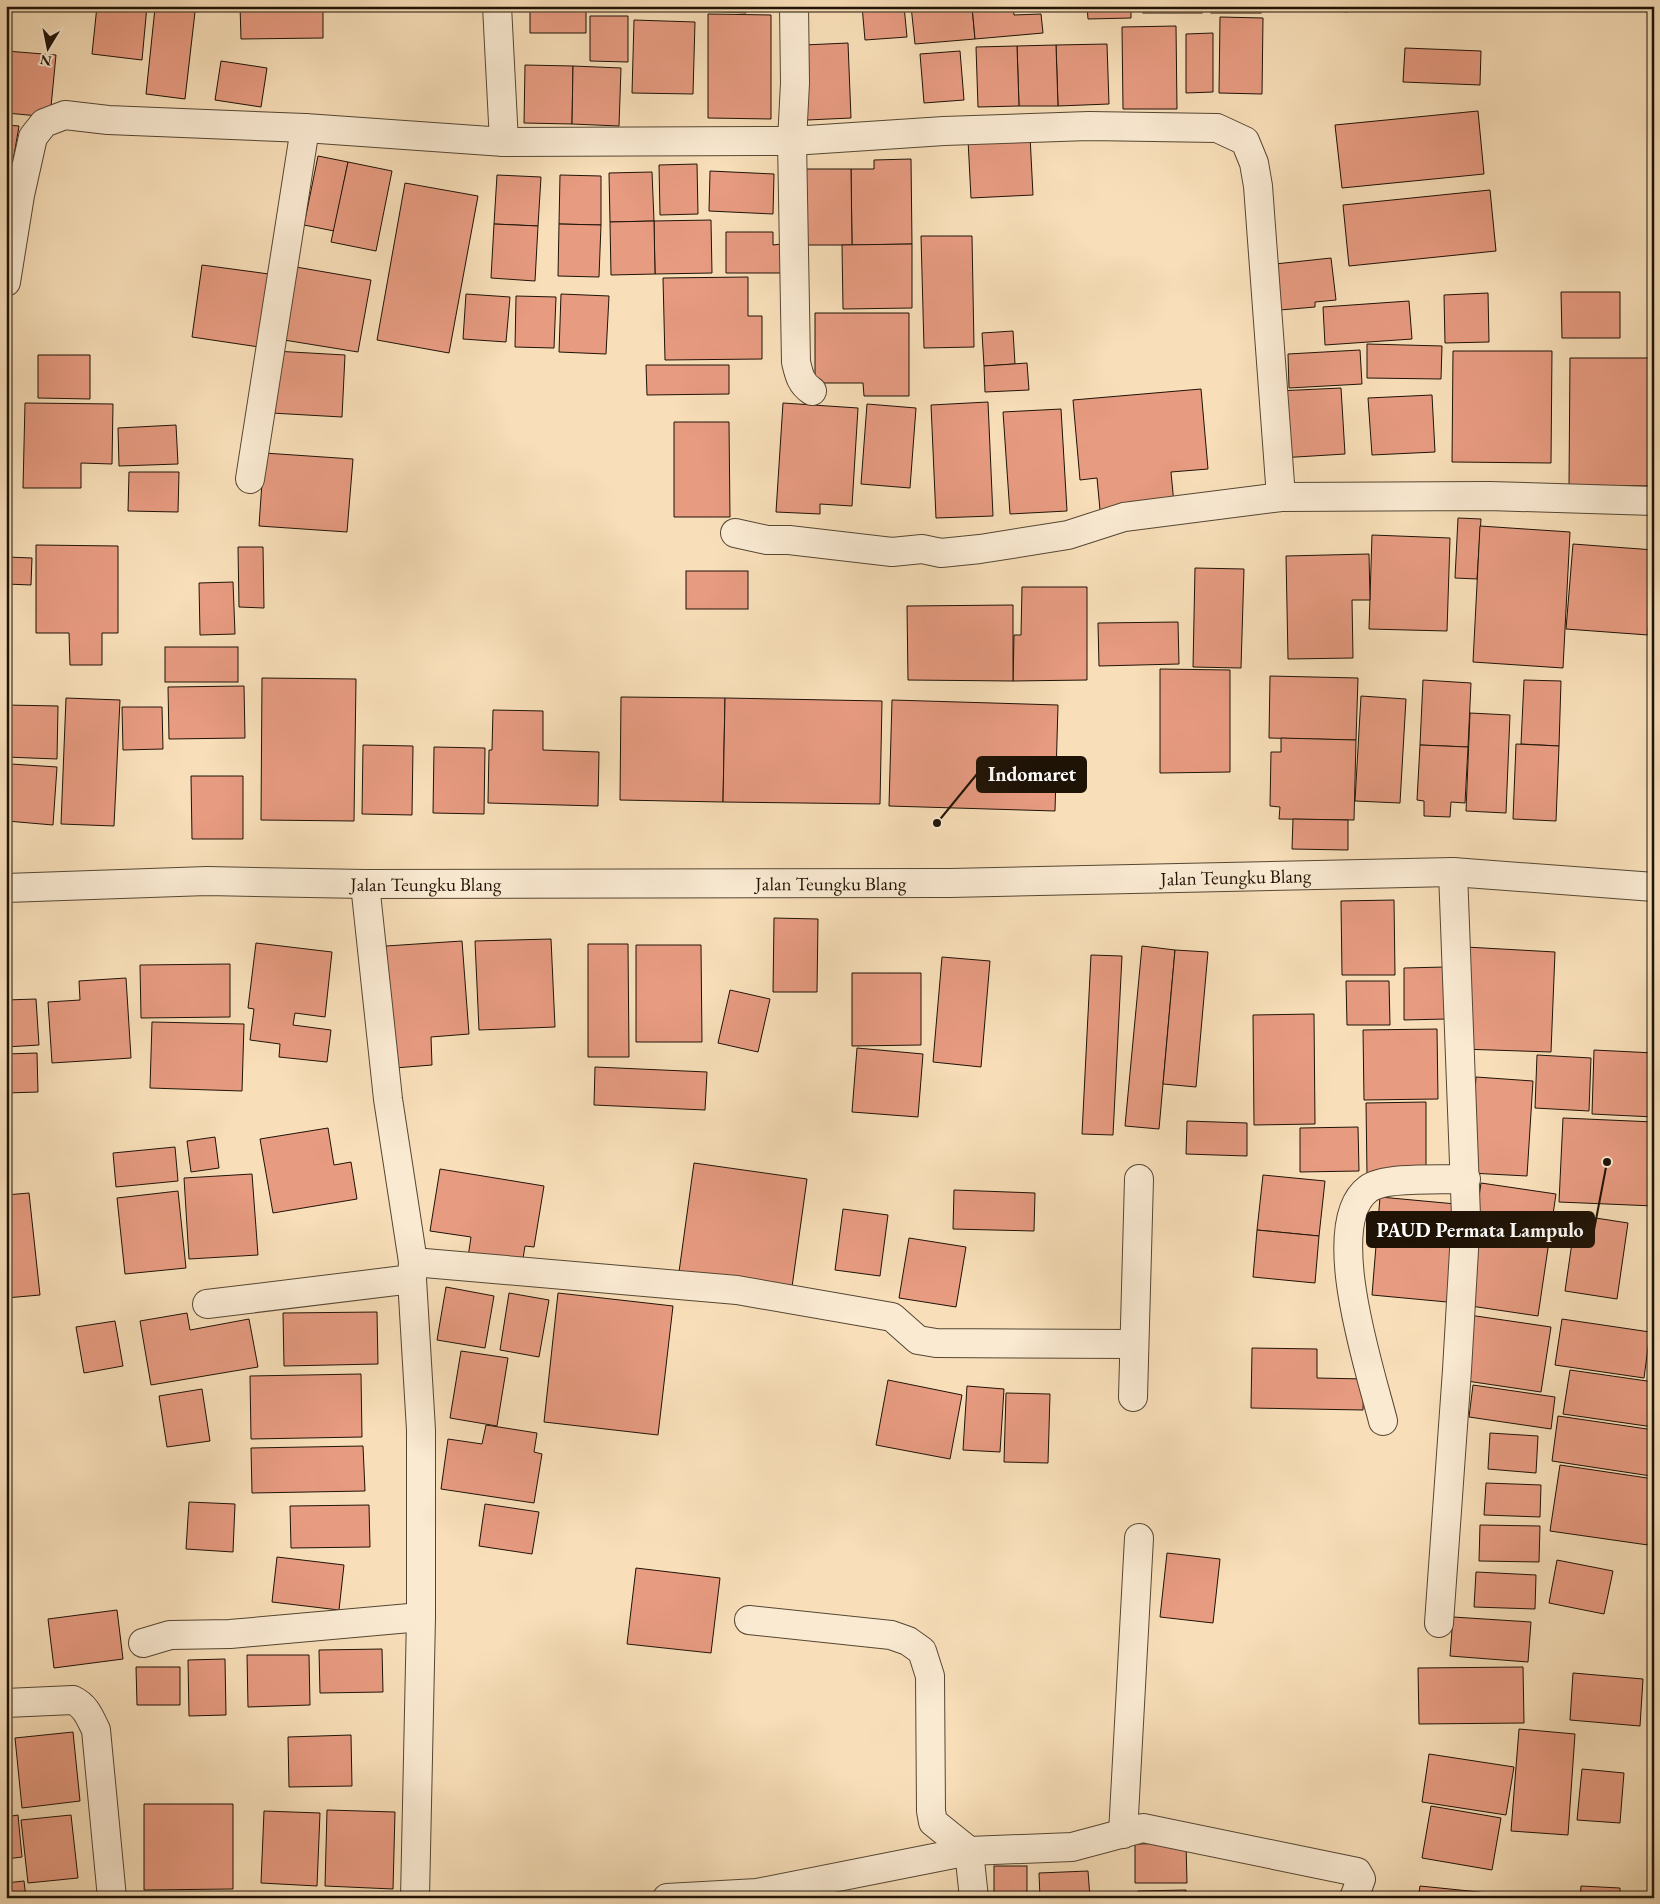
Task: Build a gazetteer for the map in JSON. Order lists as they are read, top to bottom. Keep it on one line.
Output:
{"streets":{"street":["Jalan Teungku Blang"]},"places":["Indomaret","PAUD Permata Lampulo"],"north":"bottom"}
